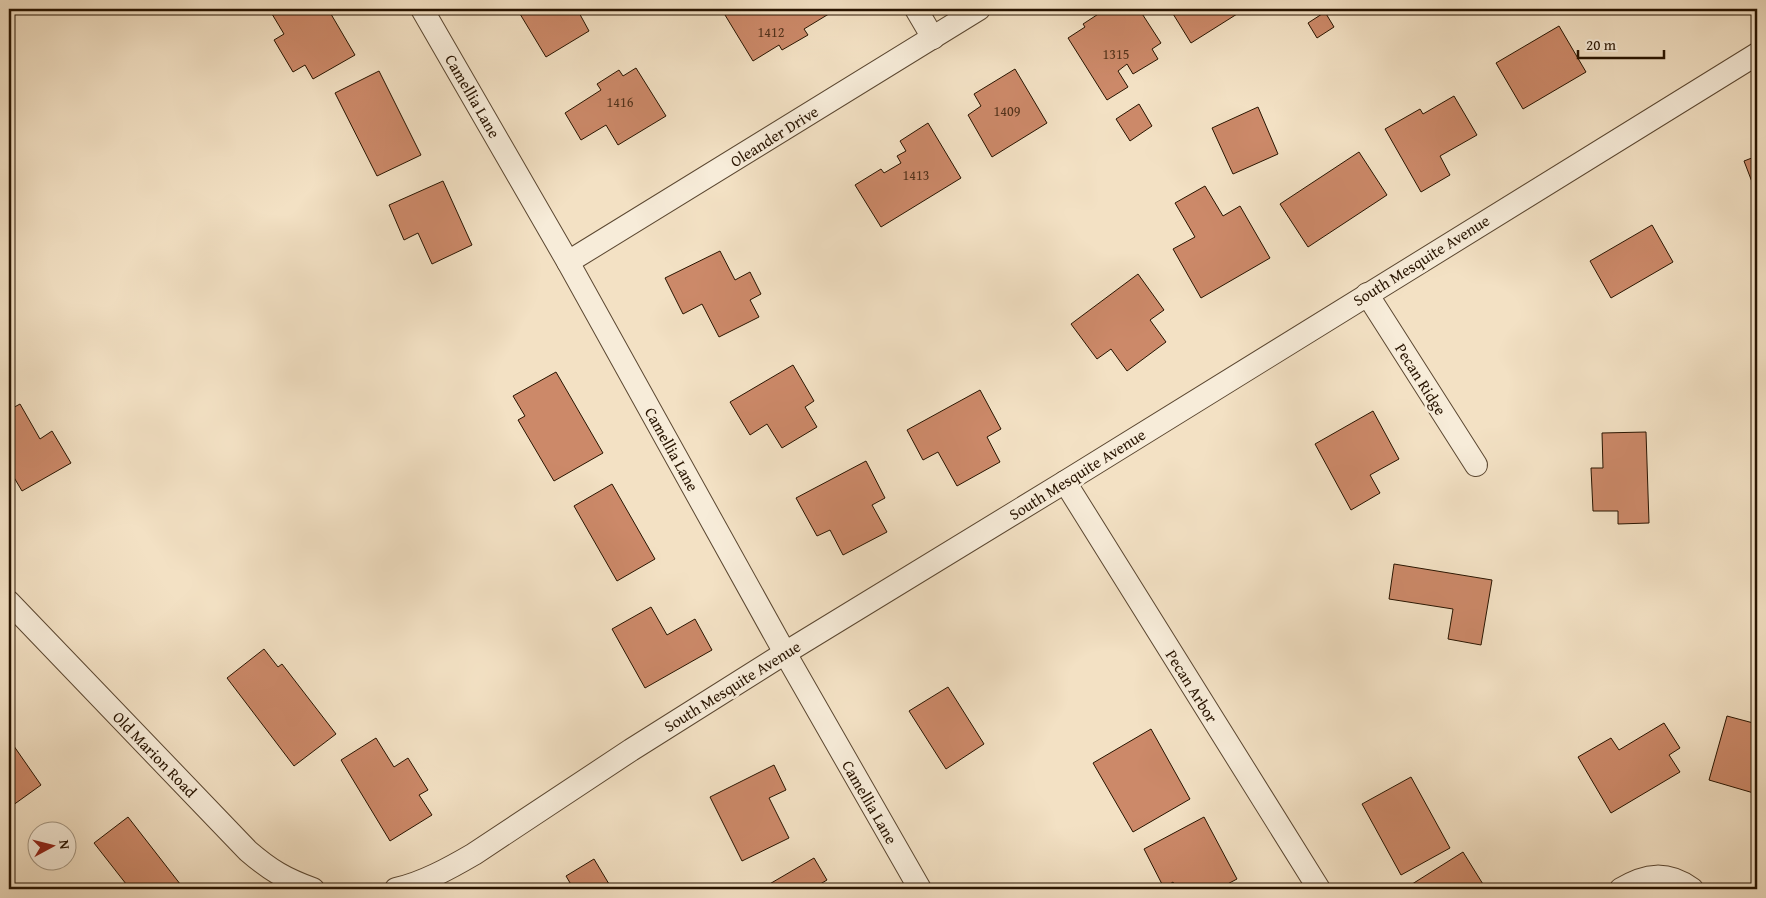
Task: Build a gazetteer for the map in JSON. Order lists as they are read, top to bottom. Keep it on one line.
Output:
{"streets":{"street":["Camellia Lane","Oleander Drive","South Mesquite Avenue","Pecan Ridge","Pecan Arbor","Old Marion Road"]},"crossings":[["Camellia Lane","Oleander Drive"],["Camellia Lane","South Mesquite Avenue"],["South Mesquite Avenue","Pecan Ridge"],["South Mesquite Avenue","Pecan Arbor"]],"house_numbers":["1412","1315","1416","1409","1413"],"scale_bar":"20 m","north":"right"}
